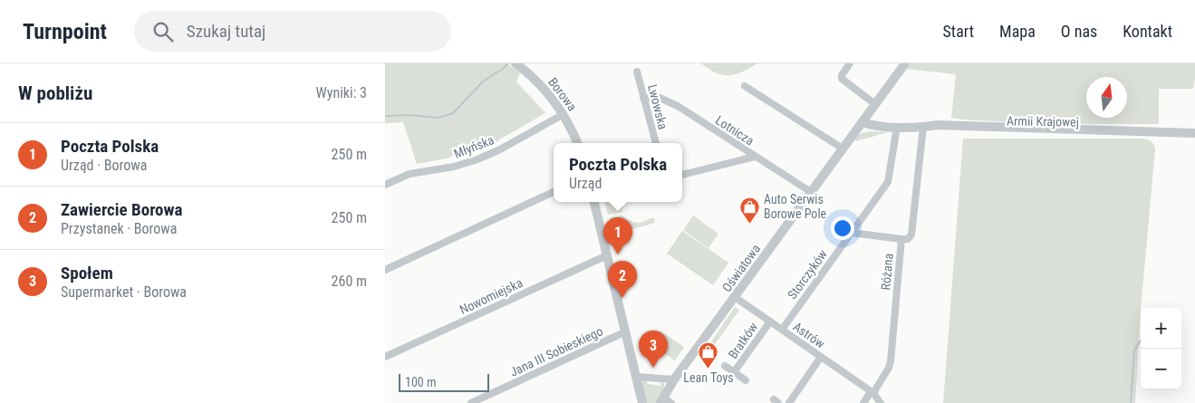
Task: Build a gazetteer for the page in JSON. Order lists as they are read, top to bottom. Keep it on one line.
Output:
{"streets":{"street":["Borowa","Lwowska","Armii Krajowej","Lotnicza","Młyńska","Oświatowa","Różana","Storczyków","Nowomiejska","Astrów","Bratków","Jana III Sobieskiego"]},"crossings":[["Borowa","Młyńska"],["Lwowska","Lotnicza"],["Armii Krajowej","Oświatowa"],["Armii Krajowej","Różana"],["Armii Krajowej","Storczyków"],["Lotnicza","Oświatowa"],["Oświatowa","Astrów"],["Różana","Astrów"],["Storczyków","Astrów"],["Astrów","Bratków"]],"places":{"shop":["Auto Serwis Borowe Pole","Lean Toys"]},"scale_bar":"100 m","north":"top","page":{"header":"Turnpoint","search":"Szukaj tutaj","nav":["Start","Mapa","O nas","Kontakt"],"heading":["W pobliżu","Wyniki: 3"],"list":[{"mark":"1","name":"Poczta Polska","note":"Urząd · Borowa","value":"250 m"},{"mark":"2","name":"Zawiercie Borowa","note":"Przystanek · Borowa","value":"250 m"},{"mark":"3","name":"Społem","note":"Supermarket · Borowa","value":"260 m"}],"popup":["Poczta Polska","Urząd"],"pins":["1","2","3"],"map_buttons":["+","−"],"scale":"100 m"}}
